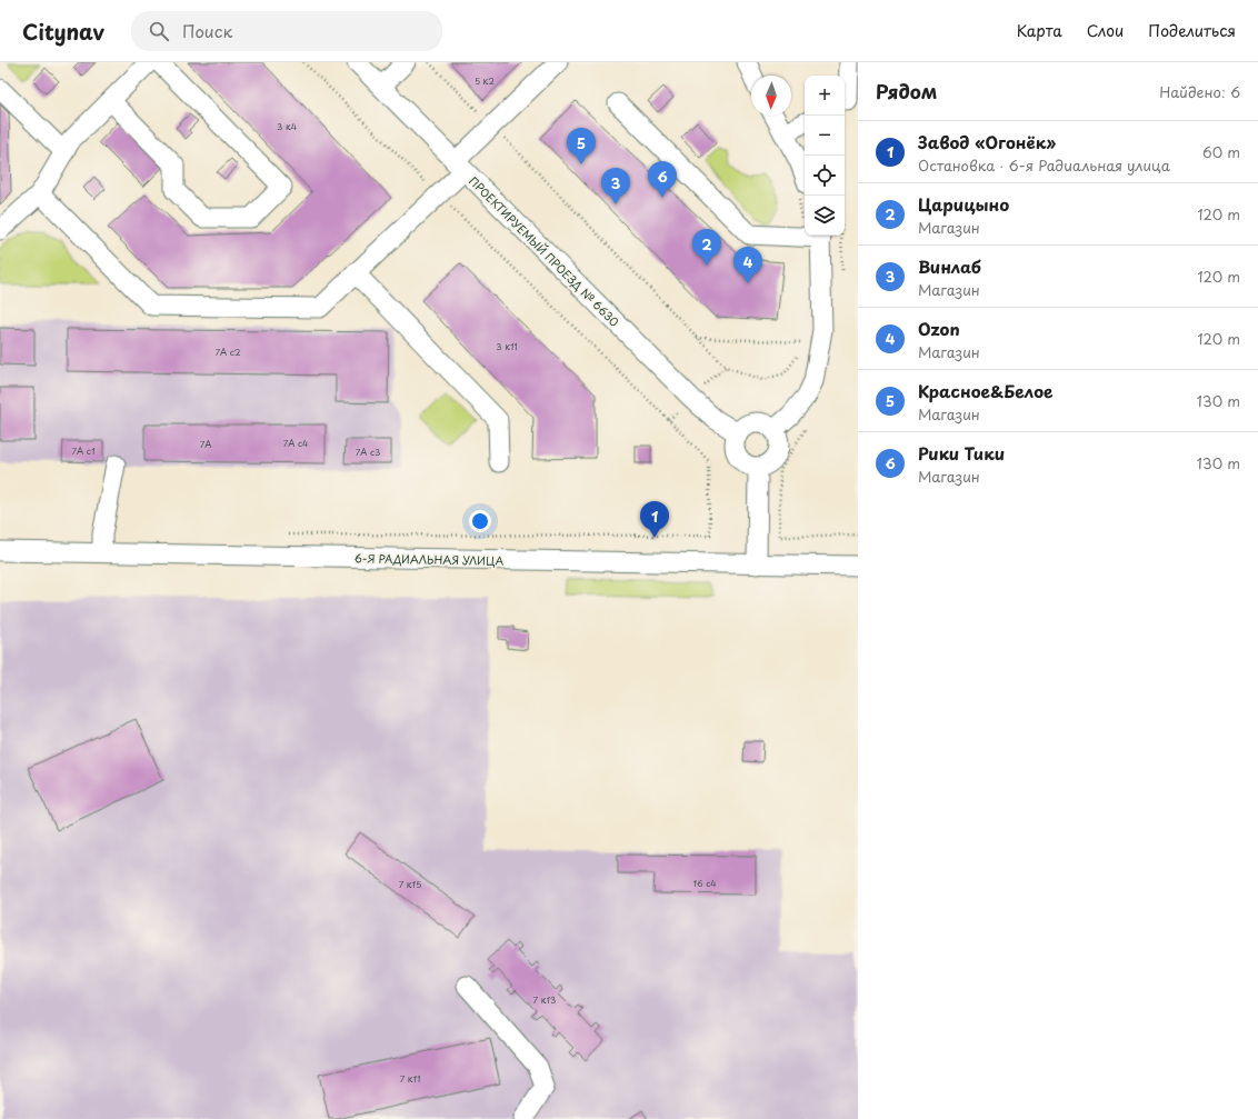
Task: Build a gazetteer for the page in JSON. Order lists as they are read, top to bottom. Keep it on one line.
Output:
{"streets":{"street":["ПРОЕКТИРУЕМЫЙ ПРОЕЗД № 6630","6-Я РАДИАЛЬНАЯ УЛИЦА"]},"house_numbers":["5 к2","3 к4","3 к11","7А с2","7А с4","7А","7А с1","7А с3","16 с4","7 к15","7 к13","7 к11"],"north":"bottom","page":{"header":"Citynav","search":"Поиск","nav":["Карта","Слои","Поделиться"],"heading":["Рядом","Найдено: 6"],"map_buttons":["+","−"],"list":[{"mark":"1","name":"Завод «Огонёк»","note":"Остановка · 6-я Радиальная улица","value":"60 m"},{"mark":"2","name":"Царицыно","note":"Магазин","value":"120 m"},{"mark":"3","name":"Винлаб","note":"Магазин","value":"120 m"},{"mark":"4","name":"Ozon","note":"Магазин","value":"120 m"},{"mark":"5","name":"Красное&Белое","note":"Магазин","value":"130 m"},{"mark":"6","name":"Рики Тики","note":"Магазин","value":"130 m"}],"pins":["5","6","3","2","4","1"]}}
